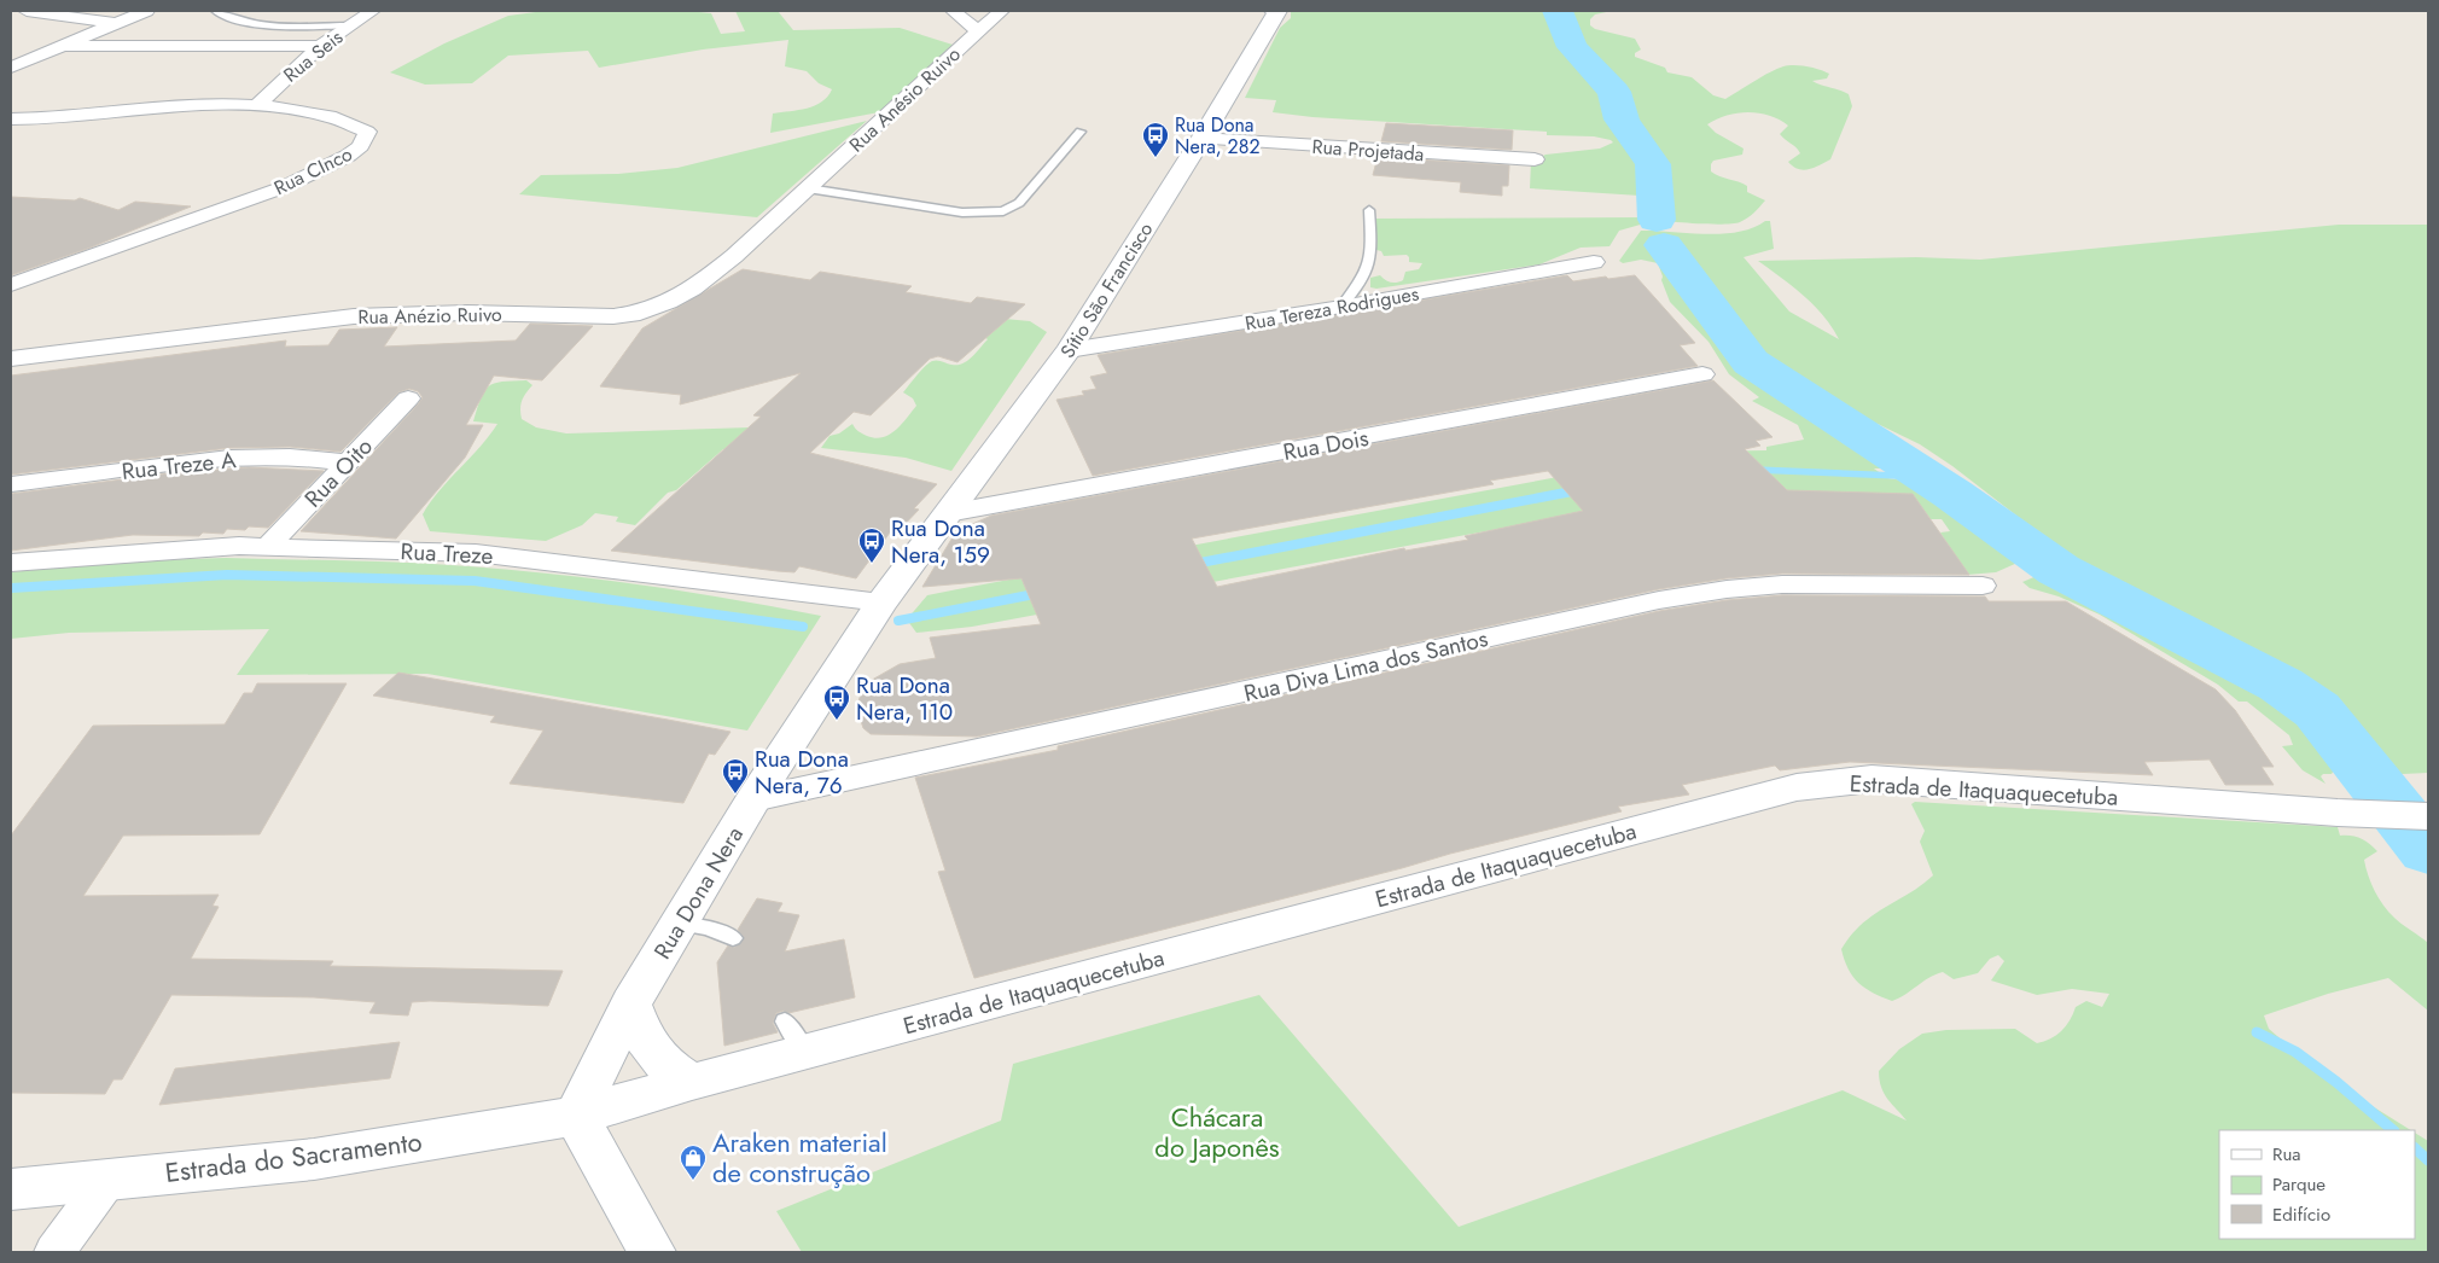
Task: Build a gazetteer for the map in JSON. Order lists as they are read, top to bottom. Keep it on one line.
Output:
{"streets":{"street":["Rua Seis","Rua Anésio Ruivo","Rua Projetada","Rua CInco","Sítio São Francisco","Rua Tereza Rodrigues","Rua Anézio Ruivo","Rua Dois","Rua Treze A","Rua Oito","Rua Treze","Rua Diva Lima dos Santos","Estrada de Itaquaquecetuba","Rua Dona Nera","Estrada do Sacramento"]},"crossings":[["Rua Seis","Rua CInco"],["Rua Anésio Ruivo","Rua Anézio Ruivo"],["Rua Projetada","Sítio São Francisco"],["Sítio São Francisco","Rua Tereza Rodrigues"],["Sítio São Francisco","Rua Dois"],["Sítio São Francisco","Rua Dona Nera"],["Rua Treze A","Rua Oito"],["Rua Oito","Rua Treze"],["Rua Treze","Rua Dona Nera"],["Rua Diva Lima dos Santos","Rua Dona Nera"],["Estrada de Itaquaquecetuba","Estrada do Sacramento"],["Rua Dona Nera","Estrada do Sacramento"]],"parks":["Chácara do Japonês"],"places":{"bus stop":["Rua Dona Nera, 282","Rua Dona Nera, 159","Rua Dona Nera, 110","Rua Dona Nera, 76"],"shop":["Araken material de construção"]},"legend":["Rua","Parque","Edifício"]}
